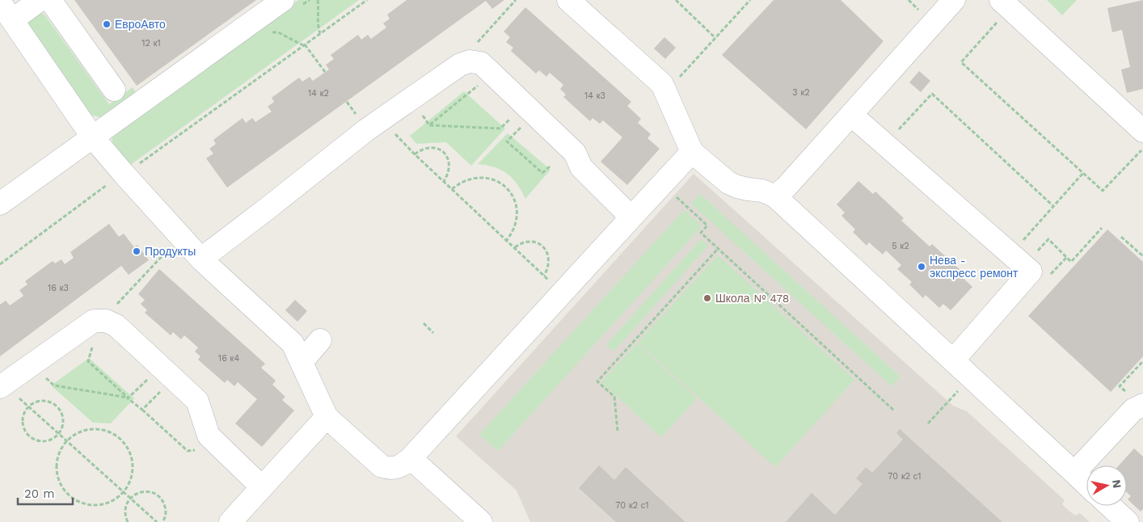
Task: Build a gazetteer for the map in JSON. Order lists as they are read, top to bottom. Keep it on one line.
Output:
{"places":["ЕвроАвто","Продукты","Нева - экспресс ремонт","Школа № 478"],"house_numbers":["12 к1","3 к2","14 к2","14 к3","5 к2","16 к3","16 к4","70 к2 с1","70 к2 с1"],"scale_bar":"20 m","north":"right"}
